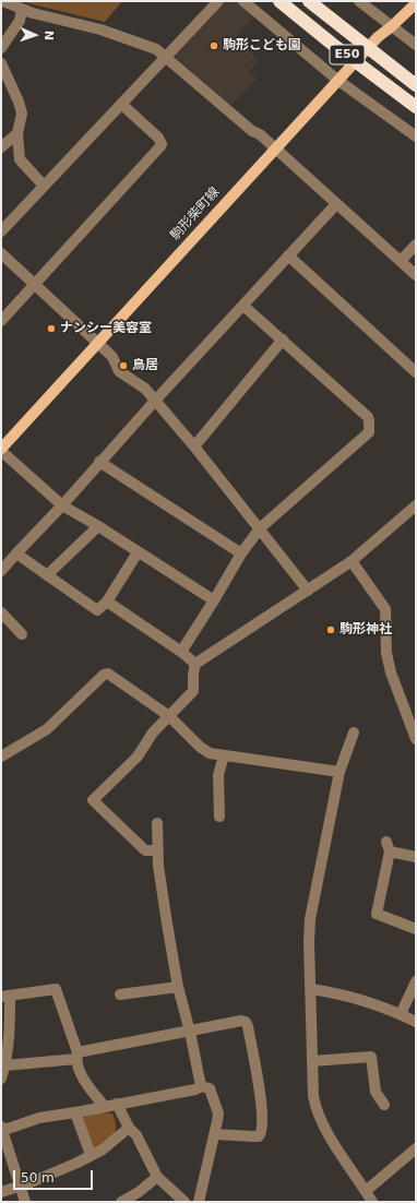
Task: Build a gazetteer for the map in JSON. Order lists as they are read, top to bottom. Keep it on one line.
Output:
{"streets":{"highway":["E50"],"main road":["駒形柴町線"]},"places":["駒形こども園","ナンシー美容室","鳥居","駒形神社"],"scale_bar":"50 m","north":"right"}
